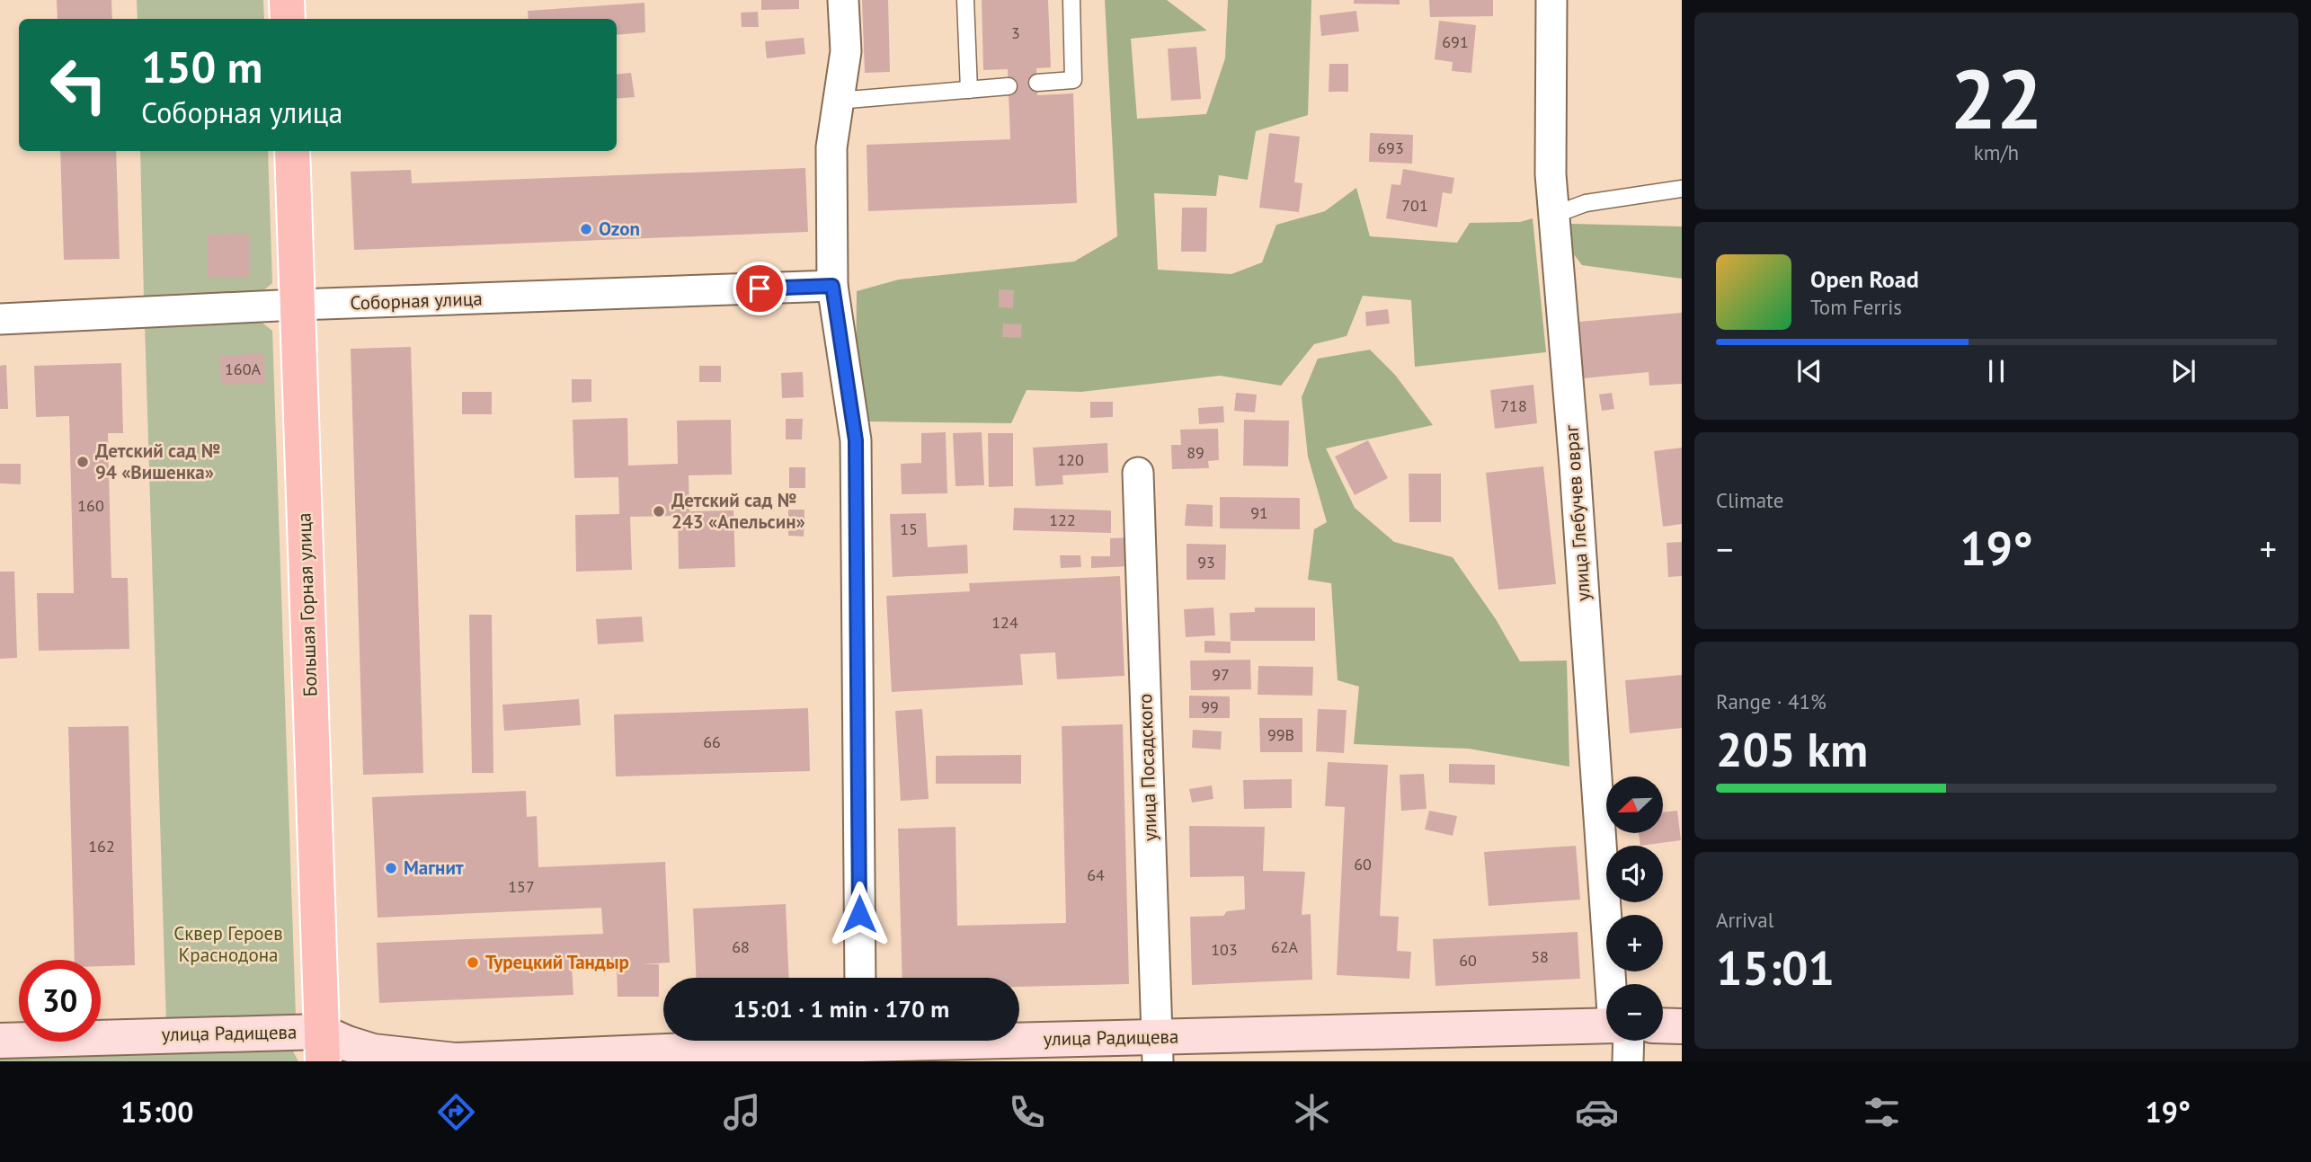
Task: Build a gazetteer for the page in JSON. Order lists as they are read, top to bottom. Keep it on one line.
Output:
{"streets":{"main road":["Большая Горная улица"],"street":["Соборная улица","улица Глебучев овраг","улица Посадского","улица Радищева"]},"crossings":[["Соборная улица","Большая Горная улица"],["Большая Горная улица","улица Радищева"],["улица Посадского","улица Радищева"]],"parks":["Сквер Героев Краснодона"],"places":["Ozon","Детский сад № 94 «Вишенка»","Детский сад № 243 «Апельсин»","Магнит","Турецкий Тандыр"],"house_numbers":["3","691","693","701","160А","718","89","120","160","91","122","15","93","124","97","99","99В","66","162","60","64","157","68","62А","103","58","60"],"north":"bottom left","page":{"tile":[["22","km/h"],"Climate",["Range · 41%","205 km"],["Arrival","15:01"]],"turn":["150 m","Соборная улица"],"song":["Open Road","Tom Ferris"],"heat":["−","19°","+"],"map_buttons":["+","−"],"limit":"30","trip":"15:01 · 1 min · 170 m","tabs":["15:00","19°"]}}
